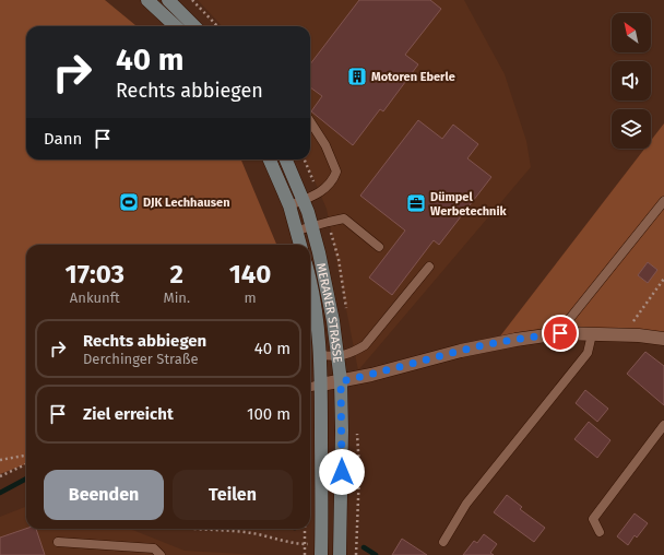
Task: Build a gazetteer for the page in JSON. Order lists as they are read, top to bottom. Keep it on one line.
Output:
{"streets":{"main road":["MERANER STRASSE"]},"places":{"building":["Motoren Eberle"],"sports":["DJK Lechhausen"],"office":["Dümpel Werbetechnik"]},"north":"top left","page":{"turn":["40 m","Rechts abbiegen"],"then":"Dann","eta":["17:03","Ankunft","2","Min.","140","m"],"list":[{"name":"Rechts abbiegen","note":"Derchinger Straße","value":"40 m"},{"name":"Ziel erreicht","value":"100 m"}],"buttons":["Beenden","Teilen"]}}
